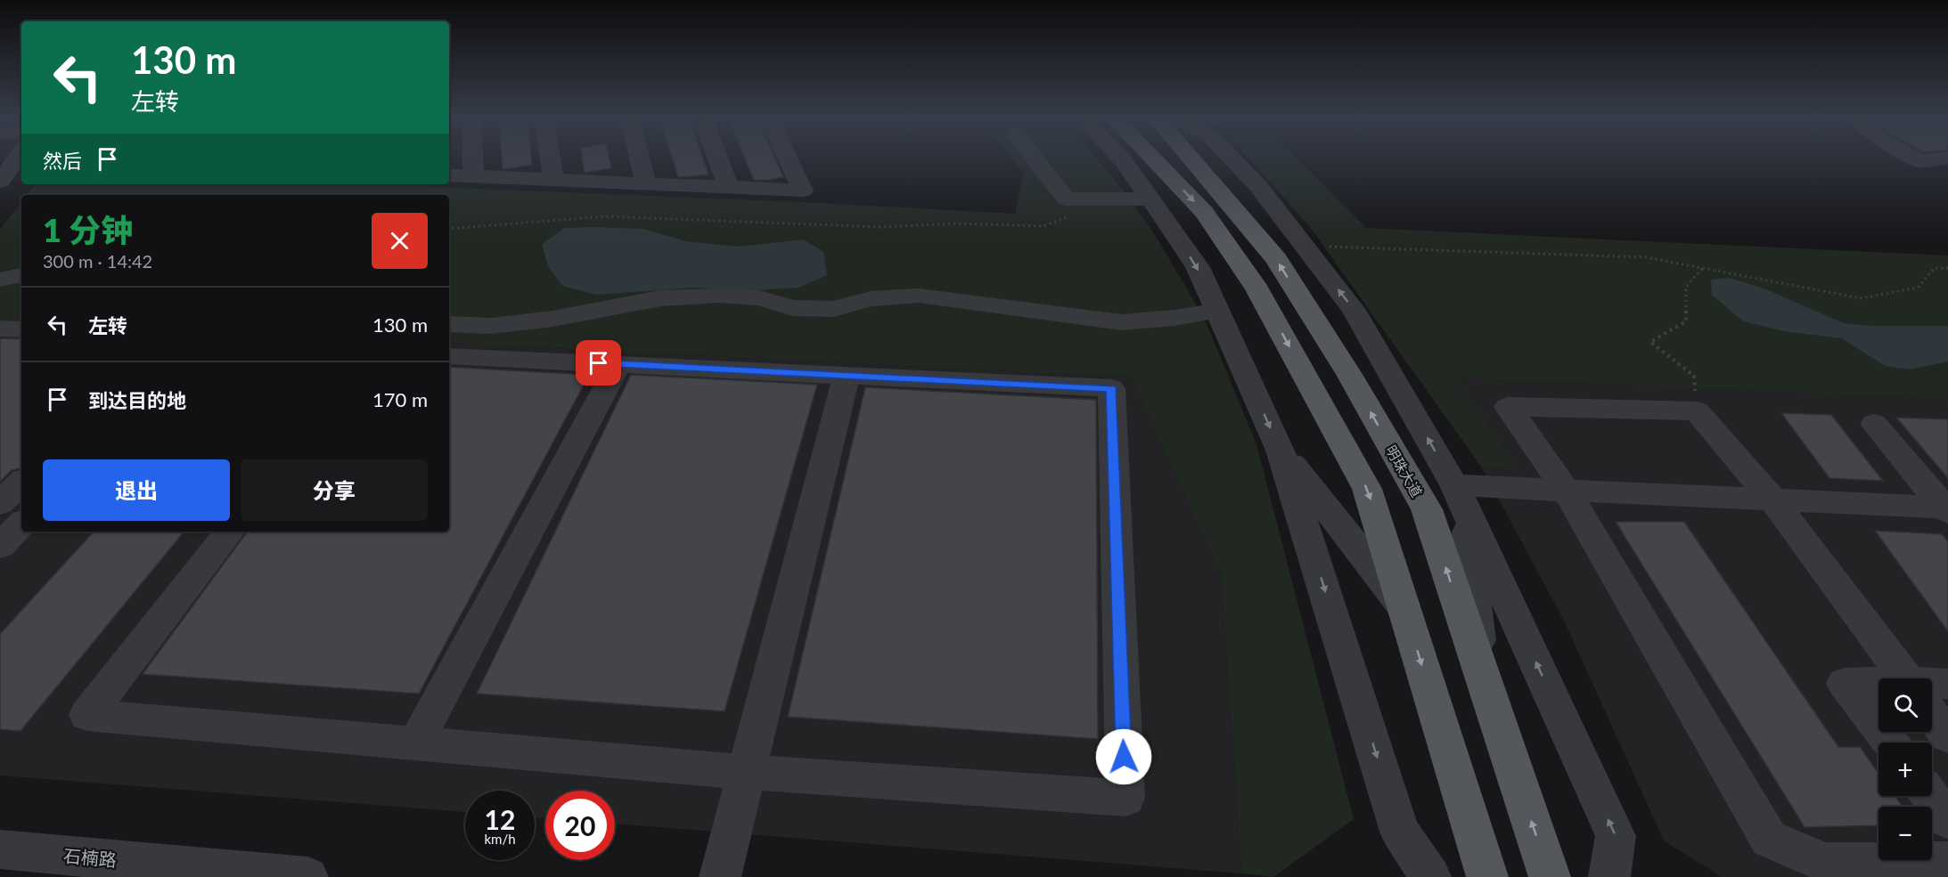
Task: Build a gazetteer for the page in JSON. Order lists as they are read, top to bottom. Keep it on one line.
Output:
{"streets":{"main road":["明珠大道"],"street":["石楠路"]},"page":{"turn":["130 m","左转"],"then":"然后","heading":["1 分钟","300 m · 14:42"],"list":[{"name":"左转","value":"130 m"},{"name":"到达目的地","value":"170 m"}],"buttons":["退出","分享"],"map_buttons":["+","−"],"speed":"12 km/h","limit":"20"}}
